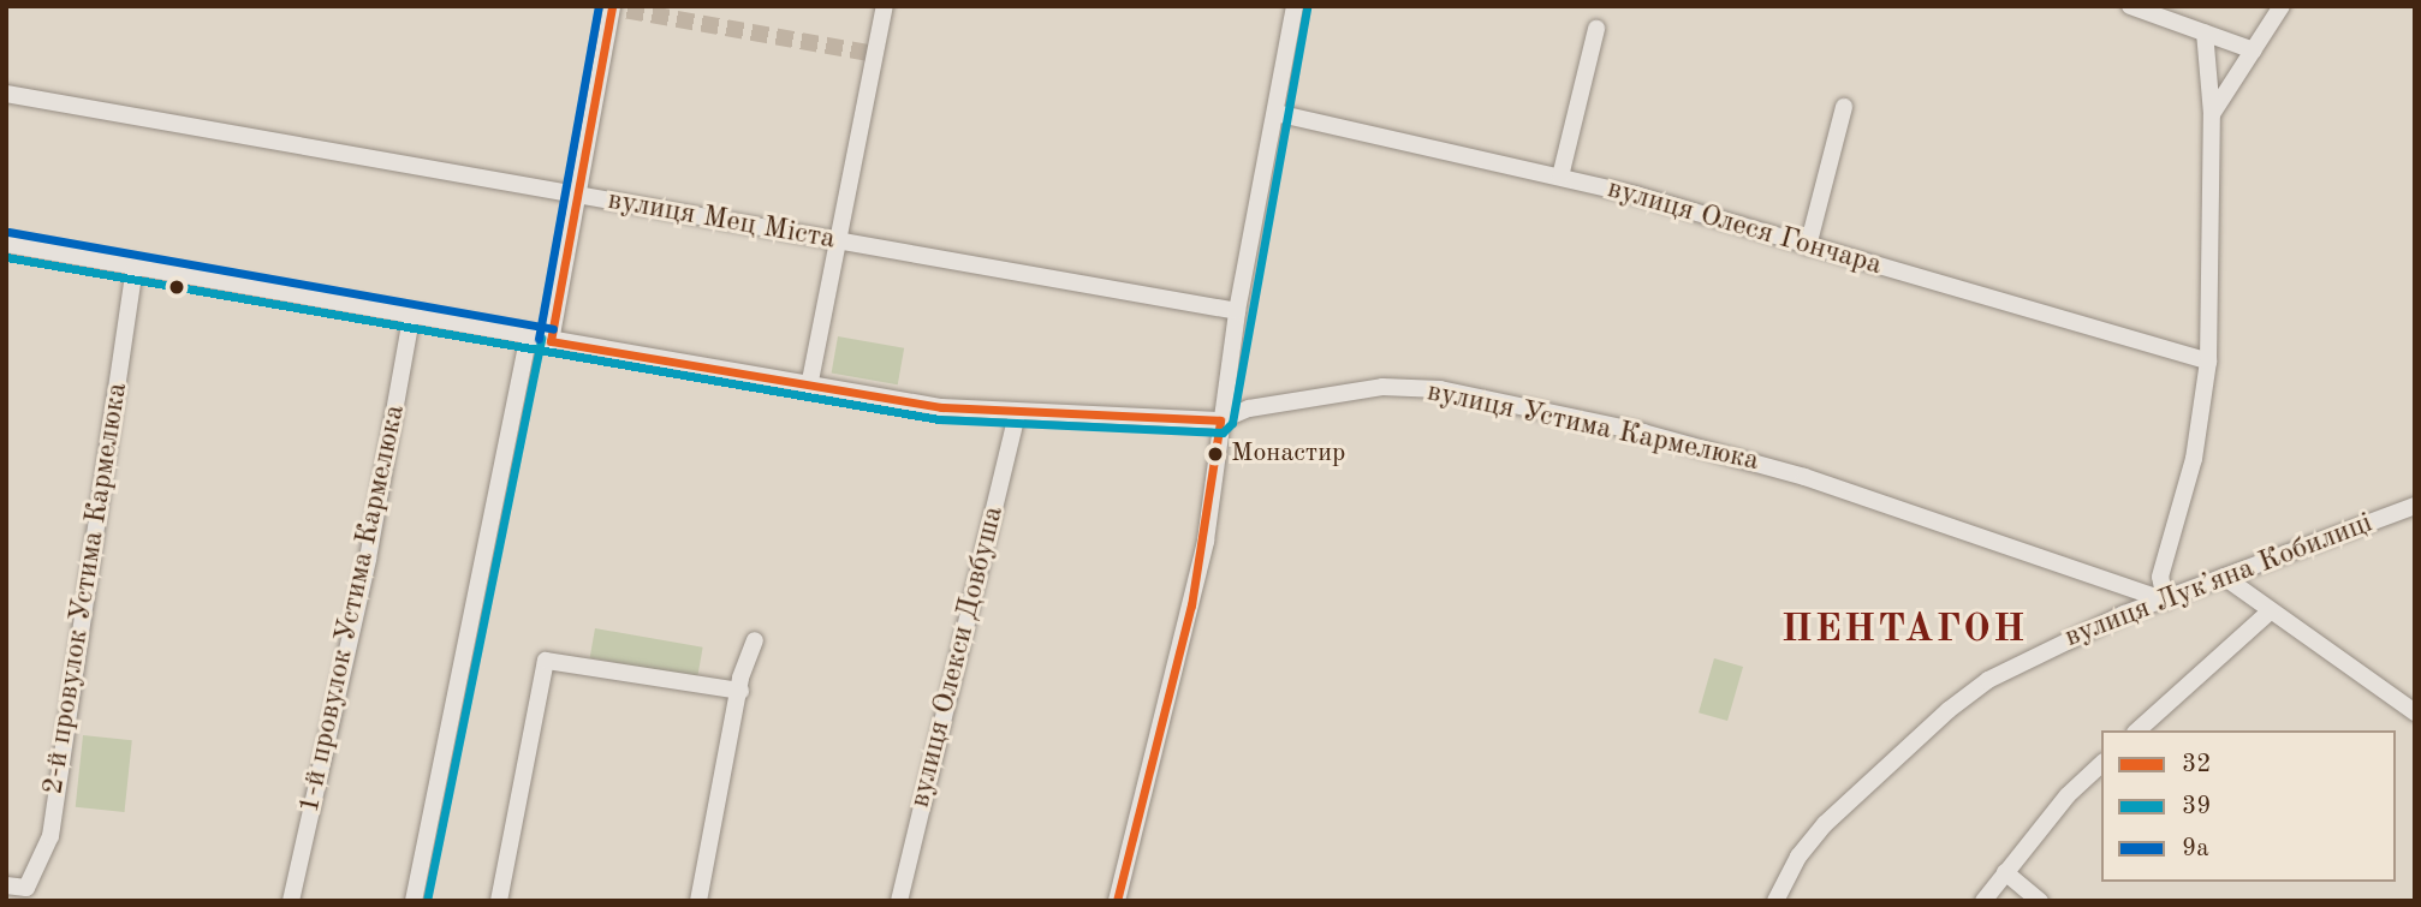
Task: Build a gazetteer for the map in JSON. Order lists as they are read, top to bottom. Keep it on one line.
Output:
{"streets":{"street":["вулиця Мец Міста","вулиця Олеся Гончара","вулиця Устима Кармелюка","вулиця Лукʼяна Кобилиці","2-й провулок Устима Кармелюка","1-й провулок Устима Кармелюка","вулиця Олекси Довбуша"]},"crossings":[["вулиця Устима Кармелюка","вулиця Лукʼяна Кобилиці"],["вулиця Устима Кармелюка","2-й провулок Устима Кармелюка"],["вулиця Устима Кармелюка","1-й провулок Устима Кармелюка"],["вулиця Устима Кармелюка","вулиця Олекси Довбуша"]],"districts":["ПЕНТАГОН"],"places":["Монастир"],"lines":["transit line 32","transit line 9а","transit line 39"],"legend":["32","39","9а"]}
